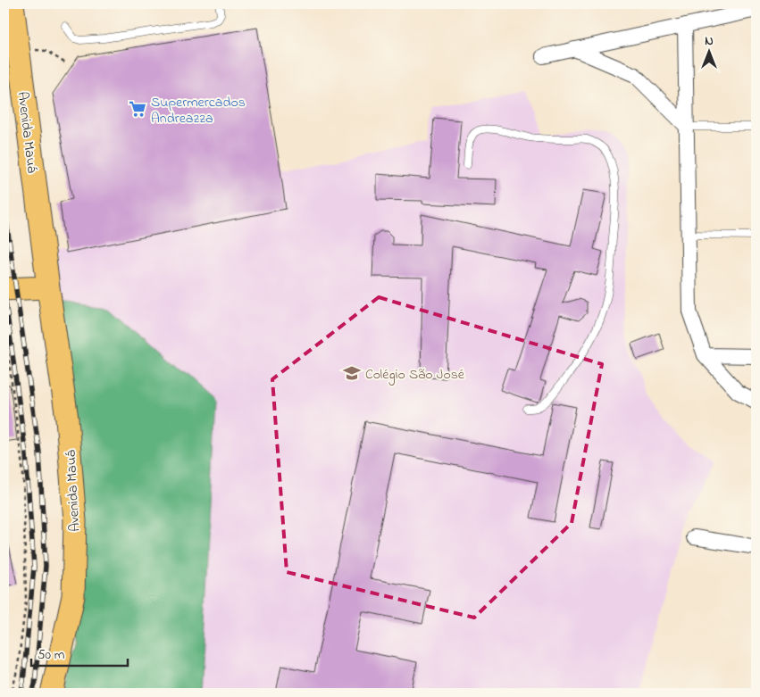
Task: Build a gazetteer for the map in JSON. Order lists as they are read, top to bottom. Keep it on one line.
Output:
{"streets":{"main road":["Avenida Mauá"]},"places":{"supermarket":["Supermercados Andreazza"],"school or university":["Colégio São José"]},"scale_bar":"50 m","north":"top"}
